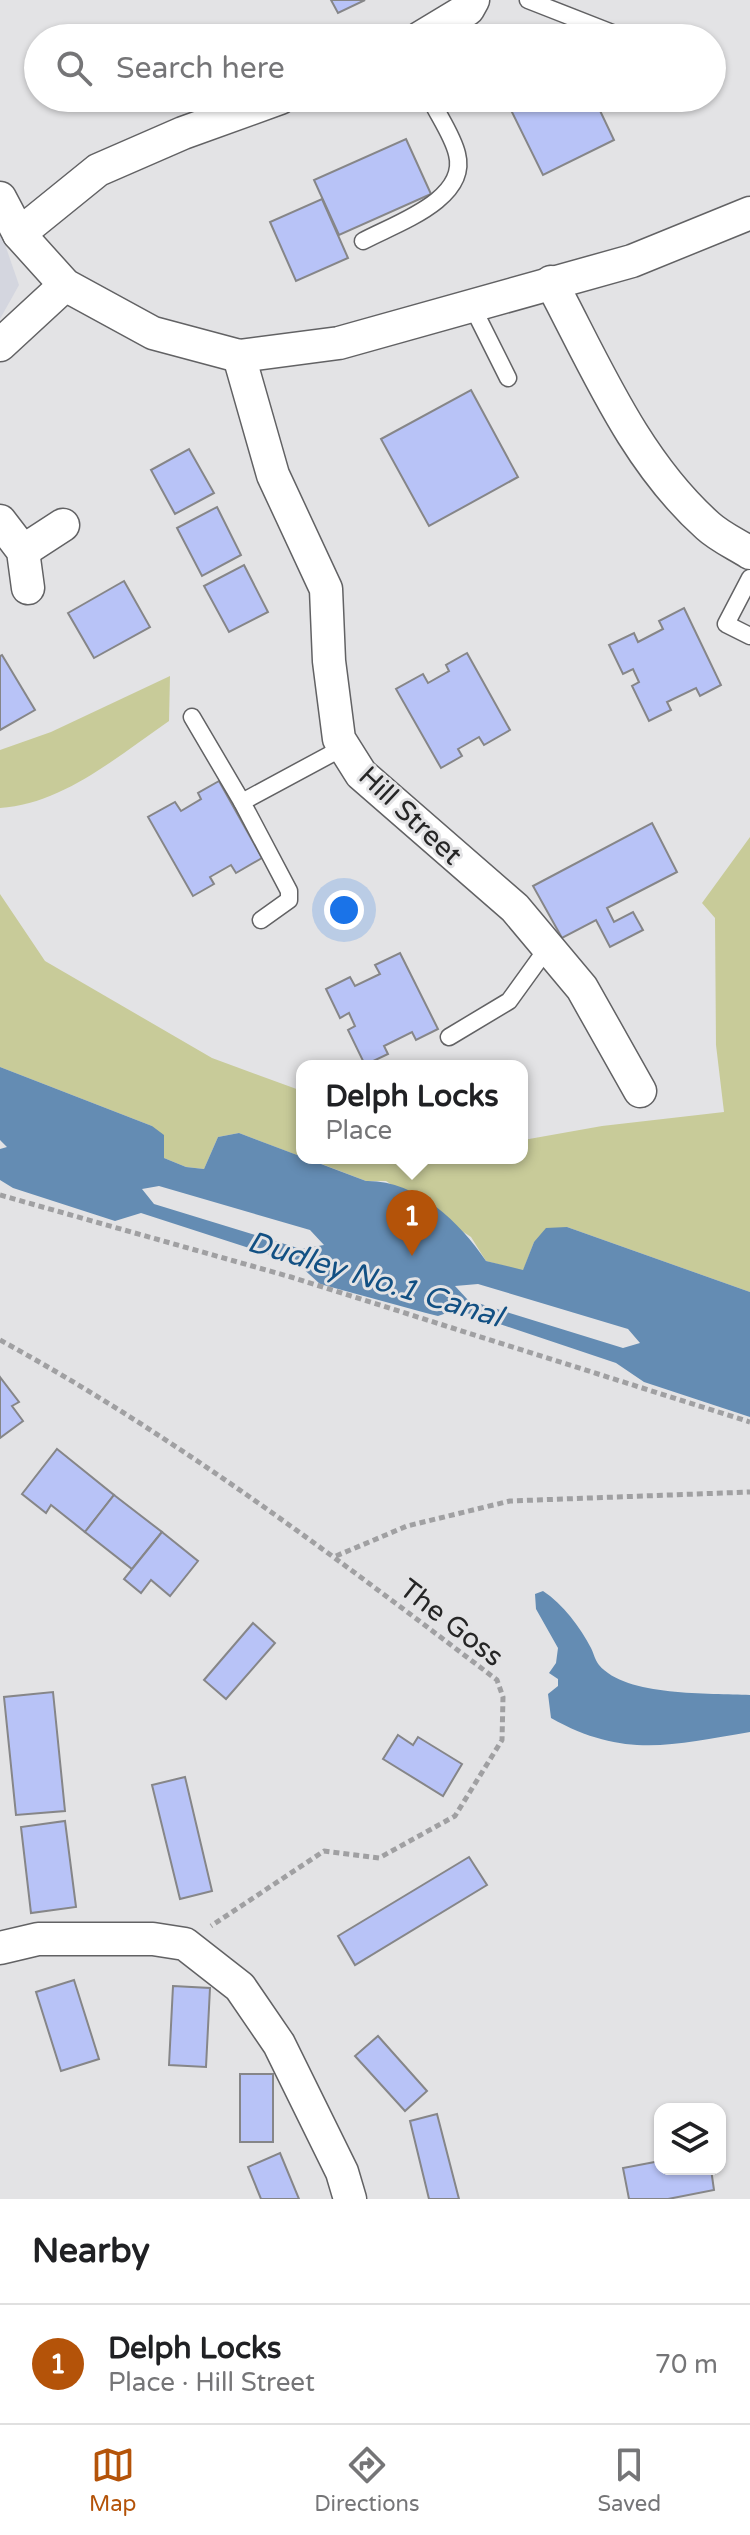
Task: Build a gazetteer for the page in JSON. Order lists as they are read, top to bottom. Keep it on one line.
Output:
{"streets":{"street":["Hill Street"],"path":["The Goss"]},"water":["Dudley No.1 Canal"],"page":{"search":"Search here","popup":["Delph Locks","Place"],"pins":"1","heading":"Nearby","list":[{"mark":"1","name":"Delph Locks","note":"Place · Hill Street","value":"70 m"}],"nav":["Map","Directions","Saved"]}}
